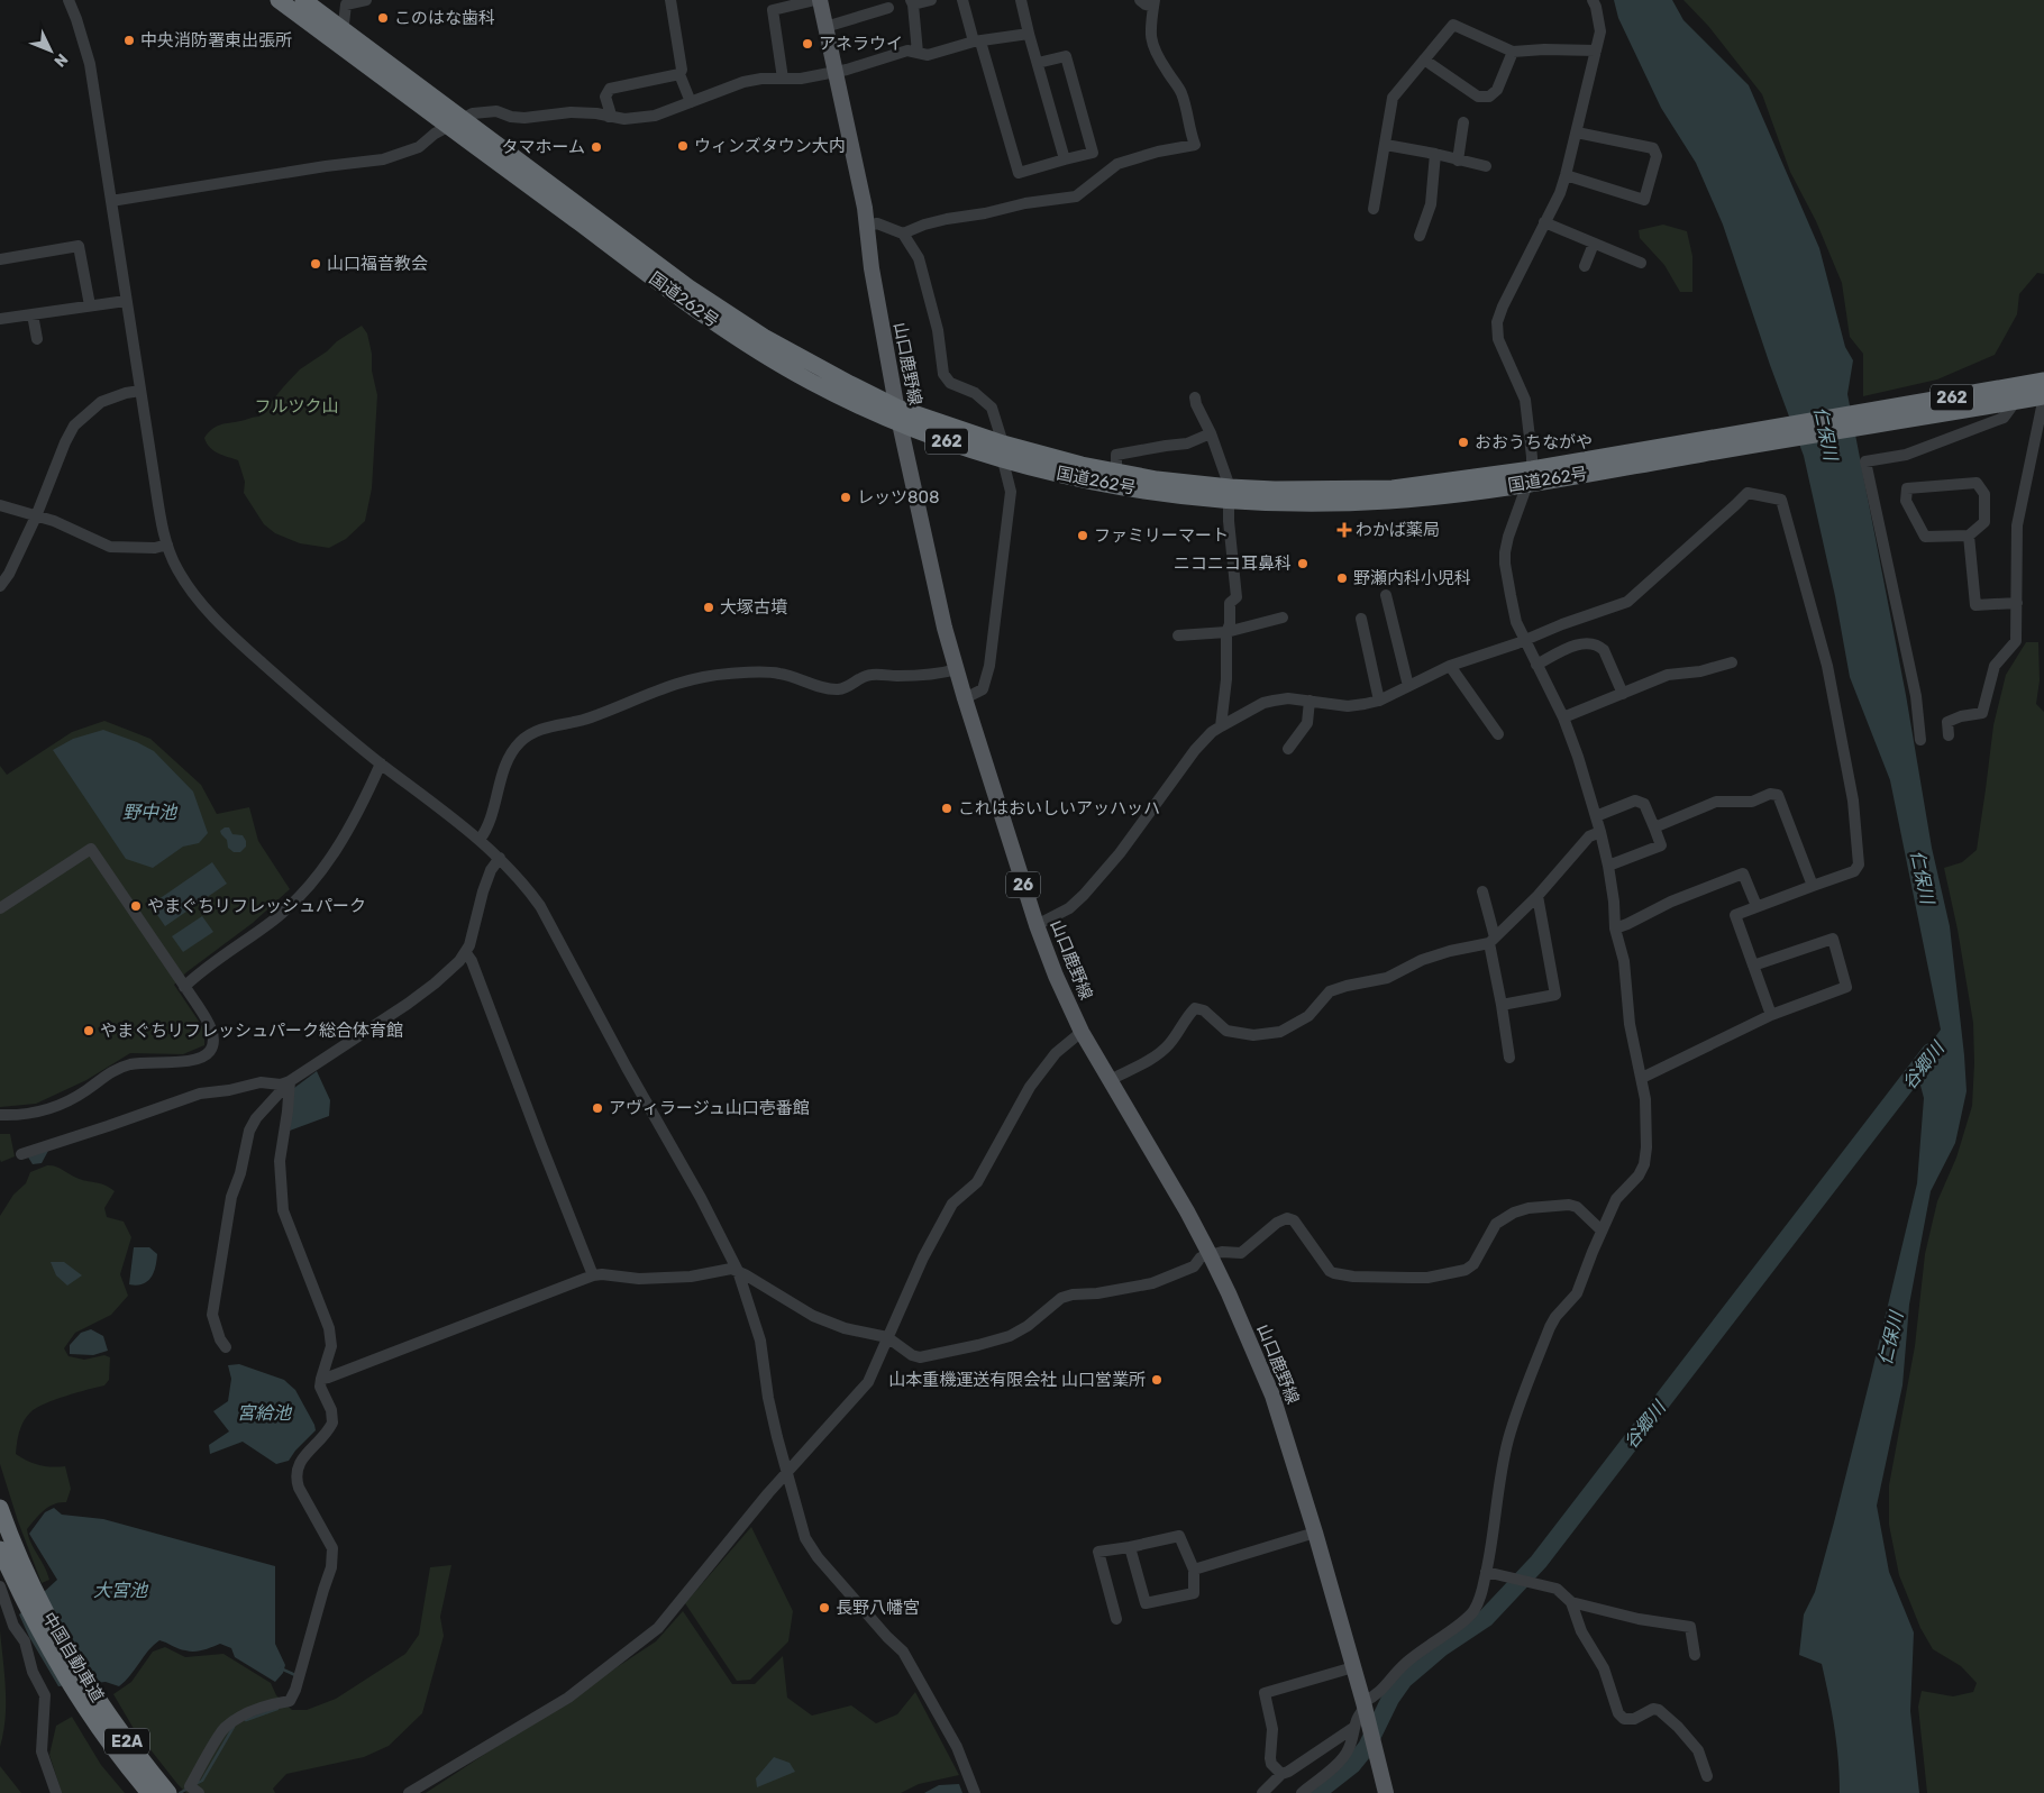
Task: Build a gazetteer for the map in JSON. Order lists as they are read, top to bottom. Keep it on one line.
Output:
{"streets":{"highway":["国道262号","262","中国自動車道","E2A"],"main road":["山口鹿野線","26"]},"crossings":[["国道262号","山口鹿野線"]],"water":["仁保川","野中池","谷郷川","宮給池","大宮池"],"parks":["フルツク山"],"places":{"other":["このはな歯科","中央消防署東出張所","アネラウイ","ウィンズタウン大内","タマホーム","山口福音教会","おおうちながや","レッツ808","ファミリーマート","ニコニコ耳鼻科","野瀬内科小児科","大塚古墳","これはおいしいアッハッハ","やまぐちリフレッシュパーク","やまぐちリフレッシュパーク総合体育館","アヴィラージュ山口壱番館","山本重機運送有限会社 山口営業所","長野八幡宮"],"health":["わかば薬局"]},"north":"bottom right"}
